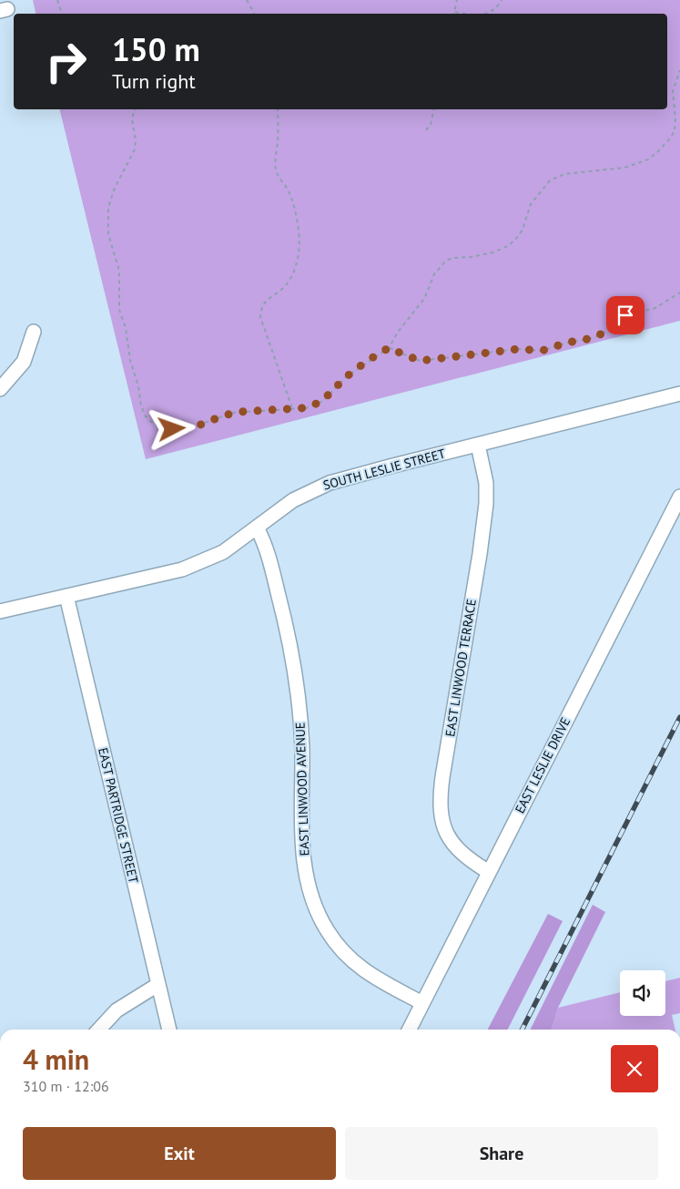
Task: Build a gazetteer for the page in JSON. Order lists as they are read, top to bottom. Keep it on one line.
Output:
{"streets":{"street":["SOUTH LESLIE STREET","EAST LINWOOD TERRACE","EAST LESLIE DRIVE","EAST LINWOOD AVENUE","EAST PARTRIDGE STREET"]},"crossings":[["SOUTH LESLIE STREET","EAST LINWOOD TERRACE"],["SOUTH LESLIE STREET","EAST LINWOOD AVENUE"],["SOUTH LESLIE STREET","EAST PARTRIDGE STREET"],["EAST LINWOOD TERRACE","EAST LESLIE DRIVE"],["EAST LESLIE DRIVE","EAST LINWOOD AVENUE"]],"page":{"turn":["150 m","Turn right"],"heading":["4 min","310 m · 12:06"],"buttons":["Exit","Share"]}}
